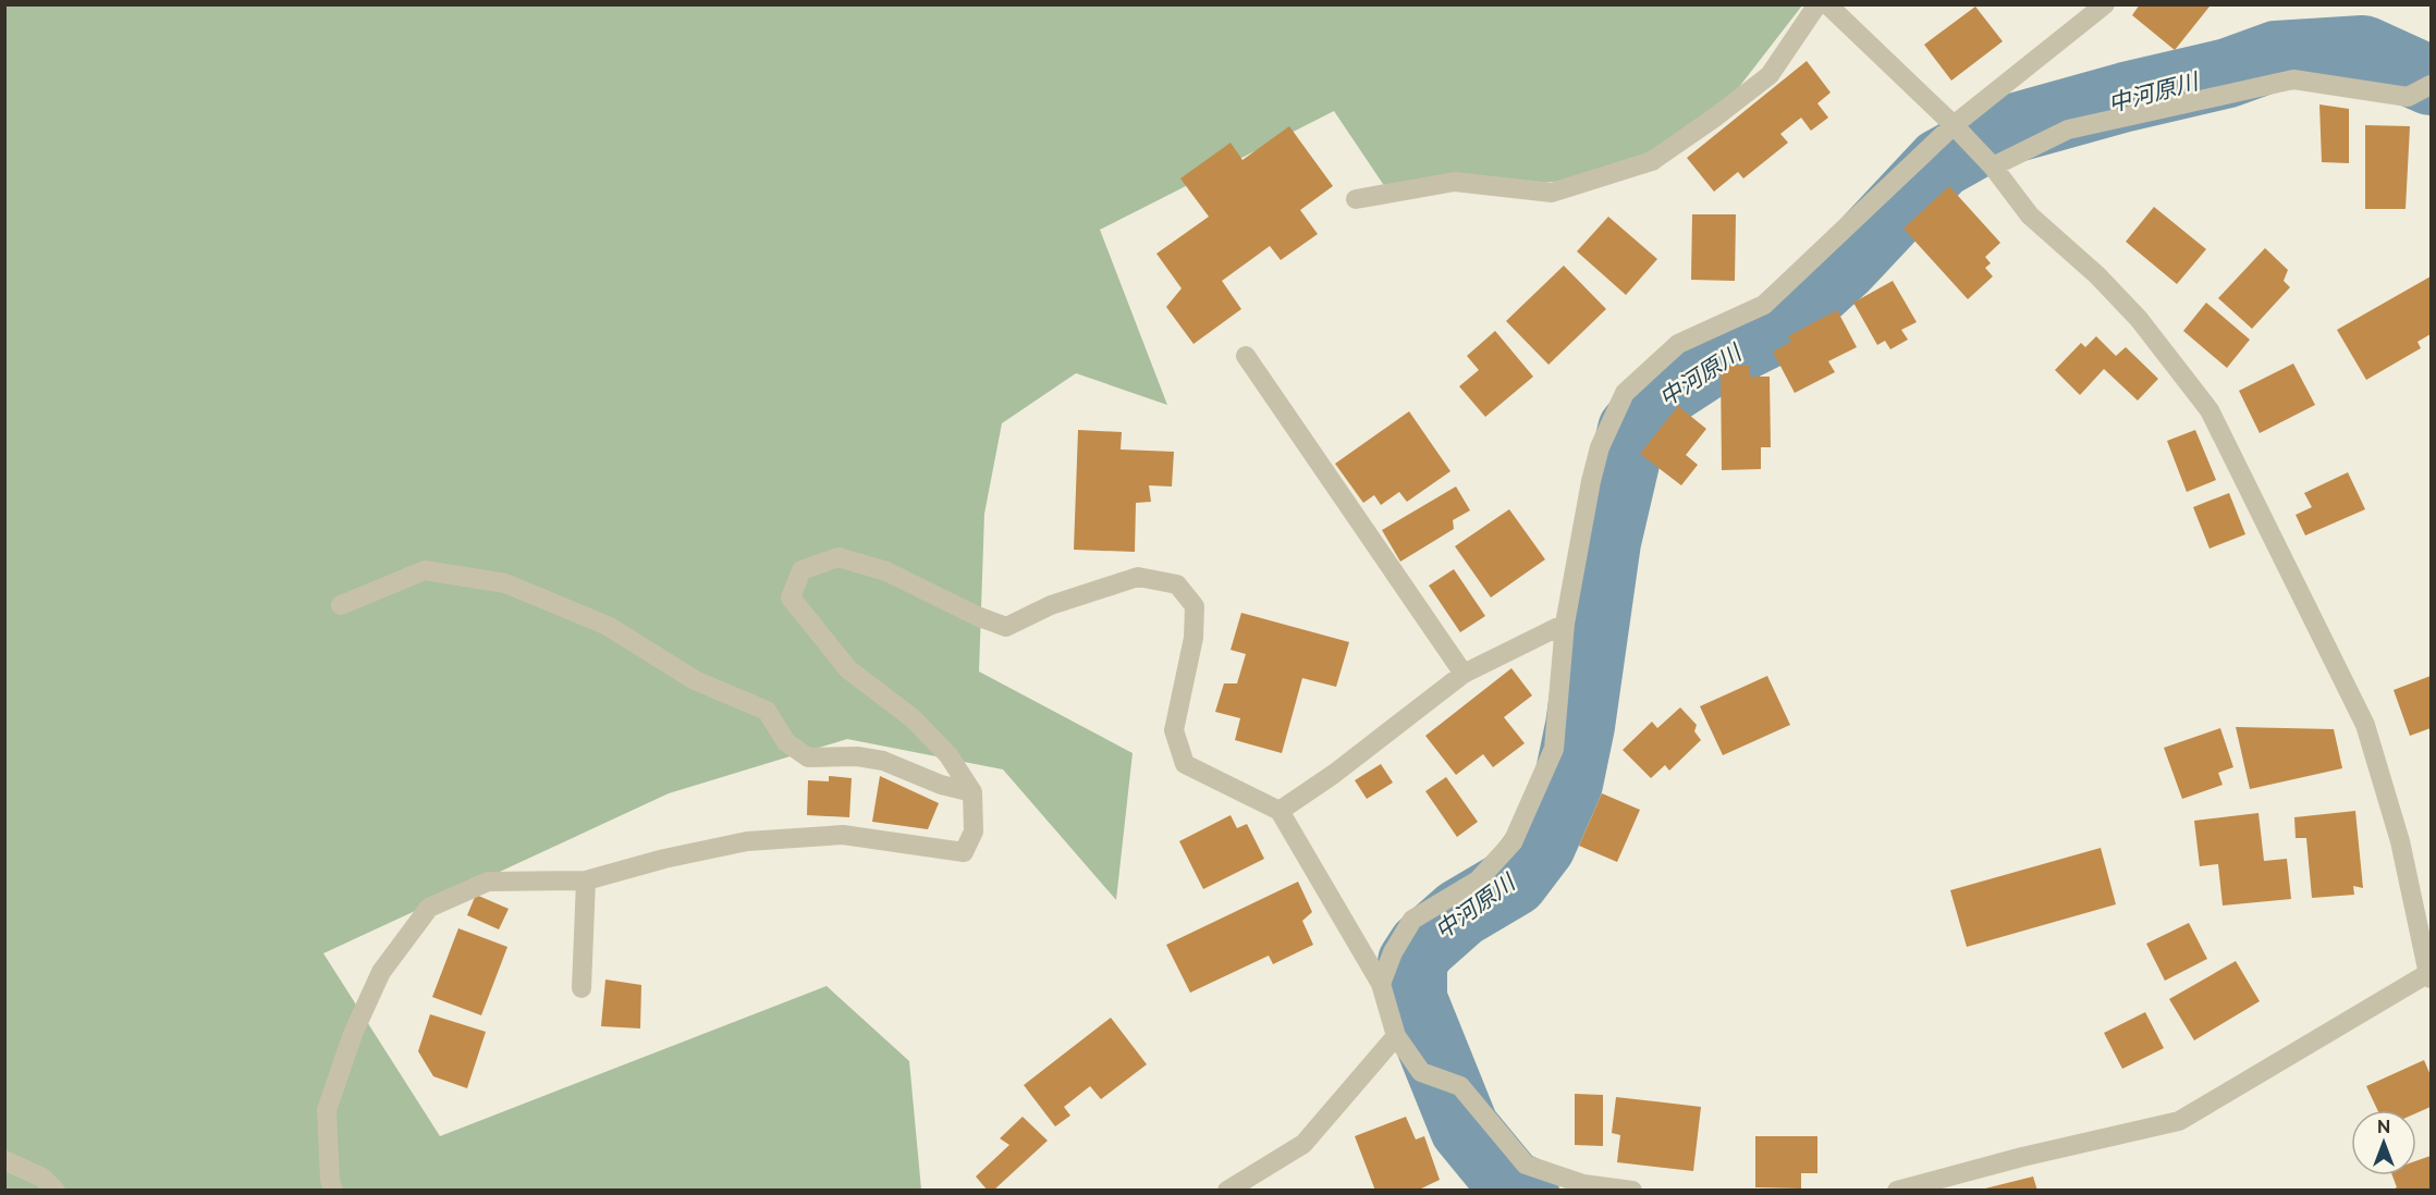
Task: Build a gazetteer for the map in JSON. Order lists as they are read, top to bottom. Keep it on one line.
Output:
{"water":["中河原川"],"north":"top"}
